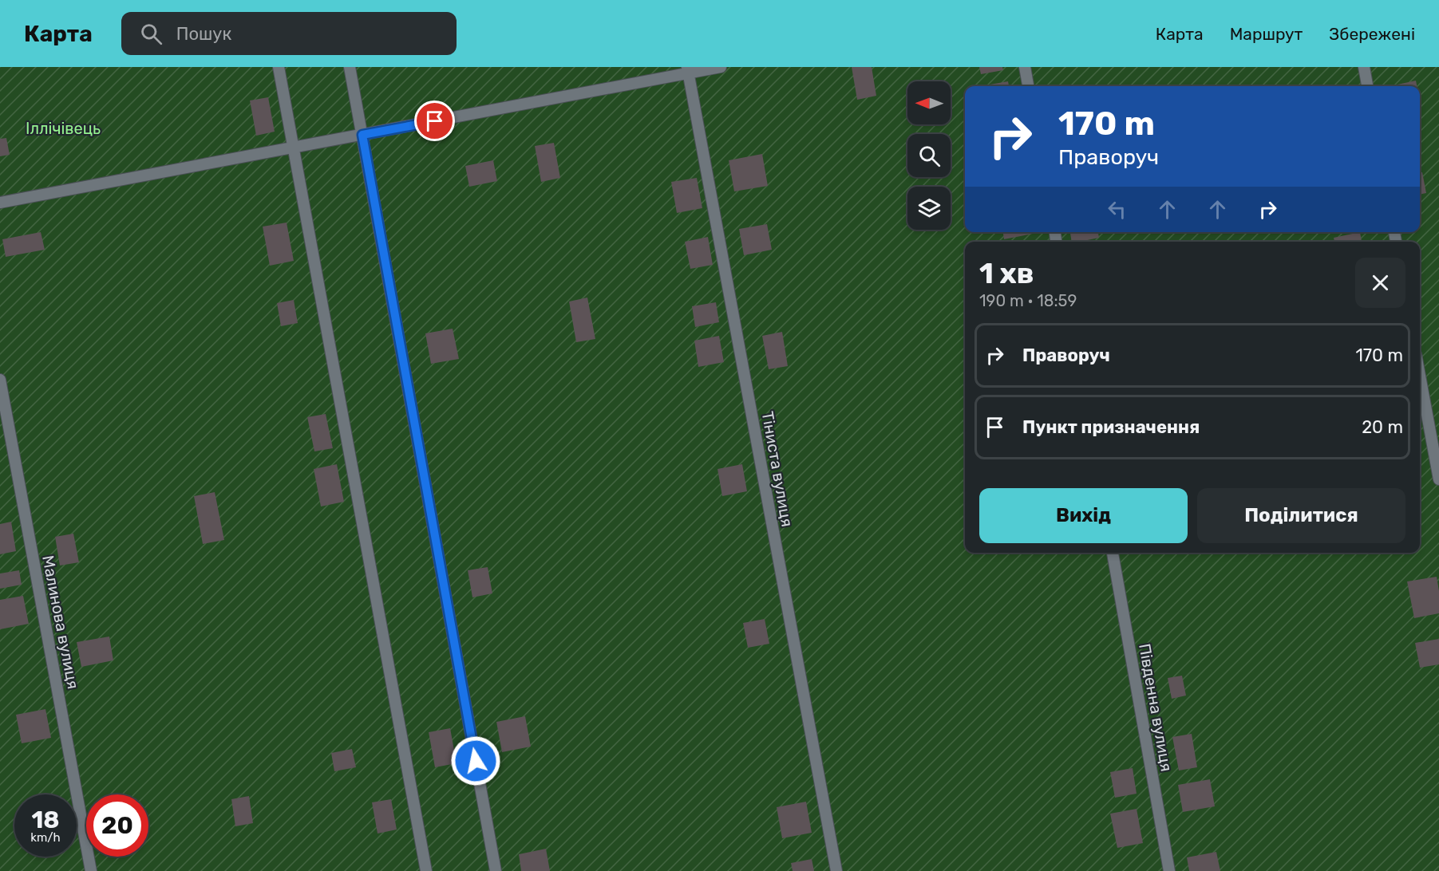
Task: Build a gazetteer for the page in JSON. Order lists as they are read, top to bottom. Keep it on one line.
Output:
{"streets":{"lane":["Тіниста вулиця","Малинова вулиця","Південна вулиця"]},"parks":["Іллічівець"],"north":"left","page":{"header":"Карта","search":"Пошук","nav":["Карта","Маршрут","Збережені"],"turn":["170 m","Праворуч"],"heading":["1 хв","190 m · 18:59"],"list":[{"name":"Праворуч","value":"170 m"},{"name":"Пункт призначення","value":"20 m"}],"buttons":["Вихід","Поділитися"],"speed":"18 km/h","limit":"20"}}
